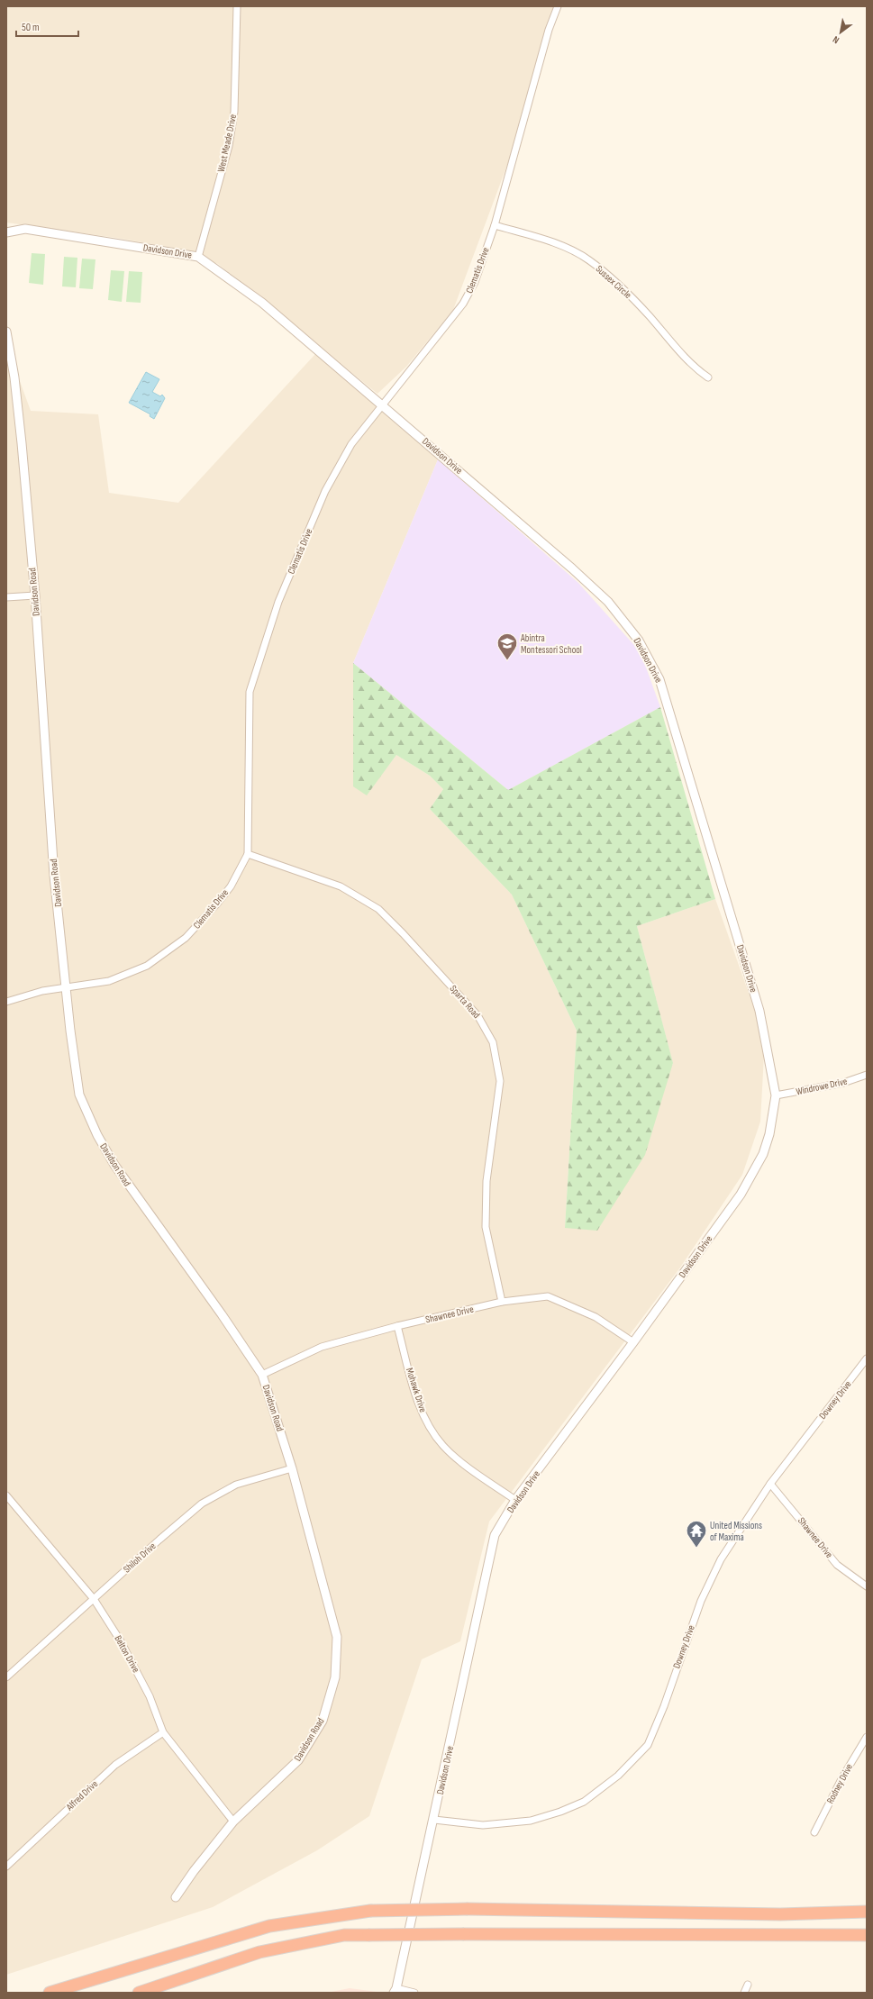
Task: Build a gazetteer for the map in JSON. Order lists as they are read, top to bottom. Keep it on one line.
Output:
{"streets":{"street":["West Meade Drive","Davidson Drive","Clematis Drive","Sussex Circle","Davidson Road","Sparta Road","Windrowe Drive","Shawnee Drive","Mohawk Drive","Downey Drive","Shiloh Drive","Belton Drive","Rodney Drive","Alfred Drive"]},"crossings":[["West Meade Drive","Davidson Drive"],["Davidson Drive","Clematis Drive"],["Davidson Drive","Windrowe Drive"],["Davidson Drive","Shawnee Drive"],["Davidson Drive","Mohawk Drive"],["Davidson Drive","Downey Drive"],["Clematis Drive","Sussex Circle"],["Clematis Drive","Davidson Road"],["Clematis Drive","Sparta Road"],["Davidson Road","Shawnee Drive"],["Davidson Road","Shiloh Drive"],["Davidson Road","Belton Drive"],["Sparta Road","Shawnee Drive"],["Shawnee Drive","Mohawk Drive"],["Shawnee Drive","Downey Drive"],["Shiloh Drive","Belton Drive"],["Belton Drive","Alfred Drive"]],"places":{"school or university":["Abintra Montessori School"],"temple":["United Missions of Maxima"]},"scale_bar":"50 m","north":"bottom left"}
